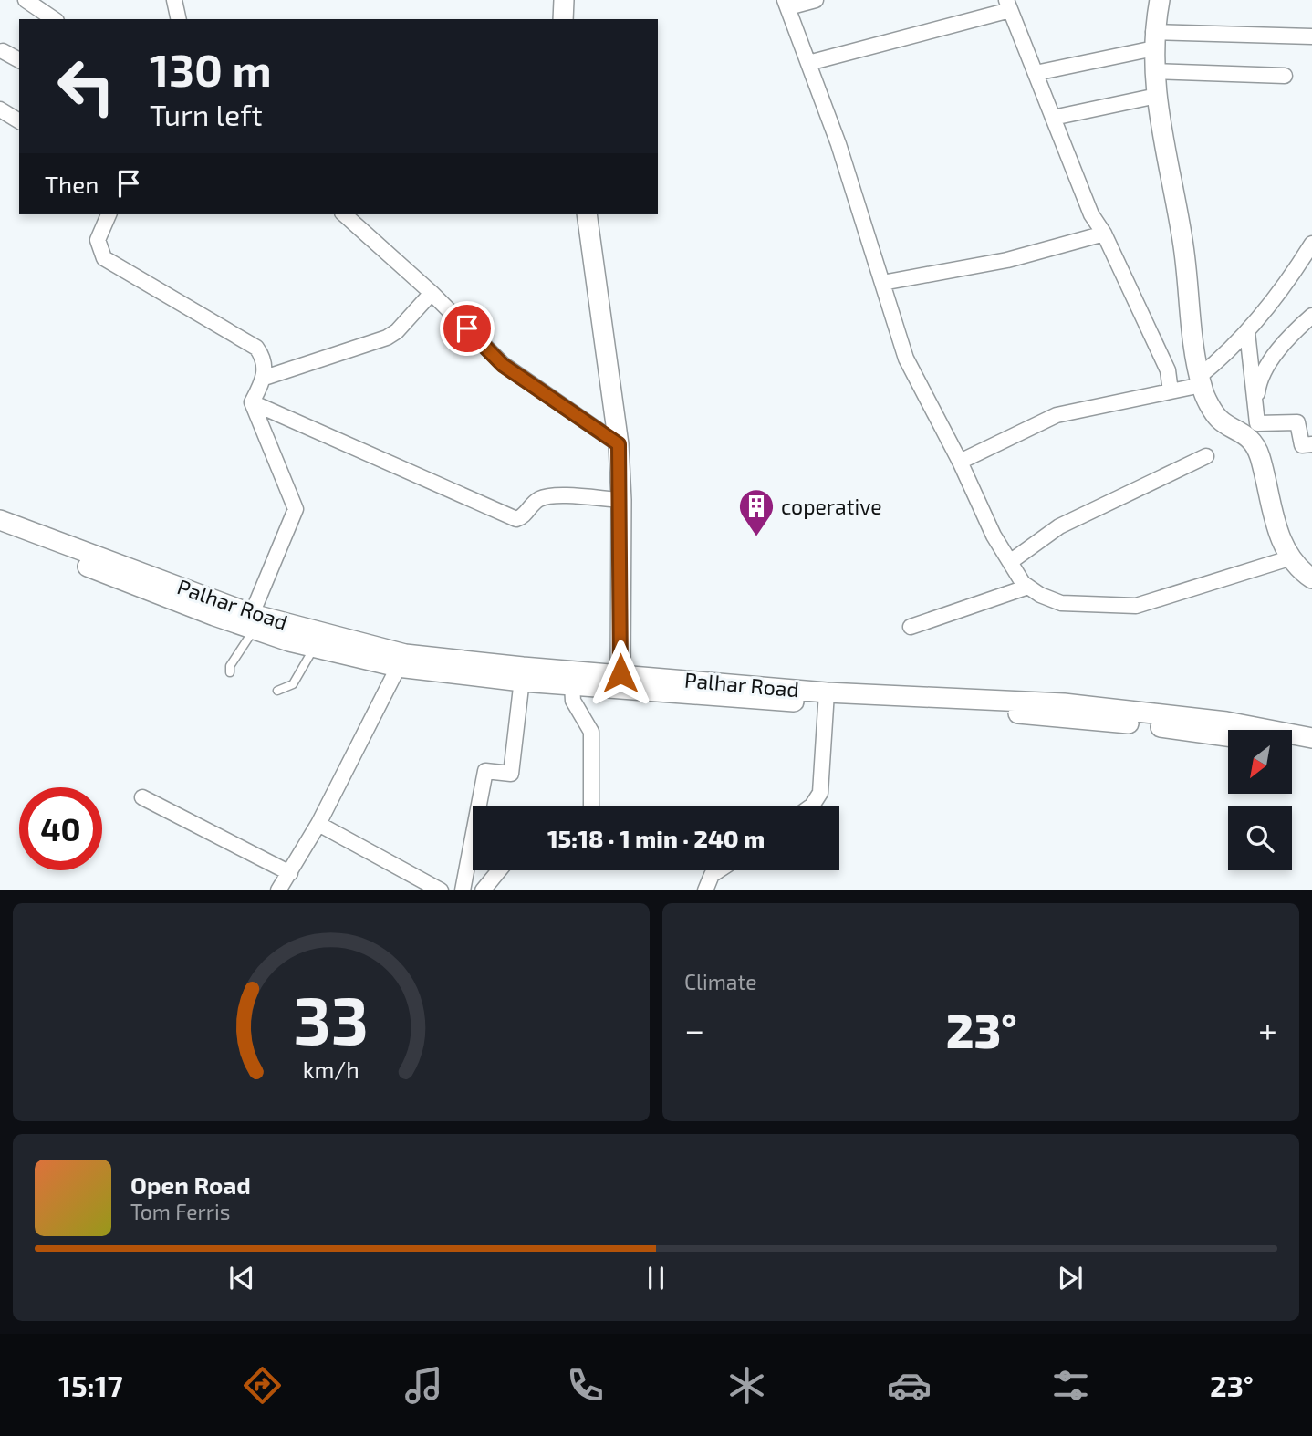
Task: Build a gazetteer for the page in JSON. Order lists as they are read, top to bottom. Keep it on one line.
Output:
{"streets":{"main road":["Palhar Road"]},"places":{"building":["coperative"]},"north":"bottom left","page":{"turn":["130 m","Turn left"],"then":"Then","limit":"40","trip":"15:18 · 1 min · 240 m","tile":"Climate","heat":["−","23°","+"],"song":["Open Road","Tom Ferris"],"tabs":["15:17","23°"],"gauge":["33","km/h"]}}
